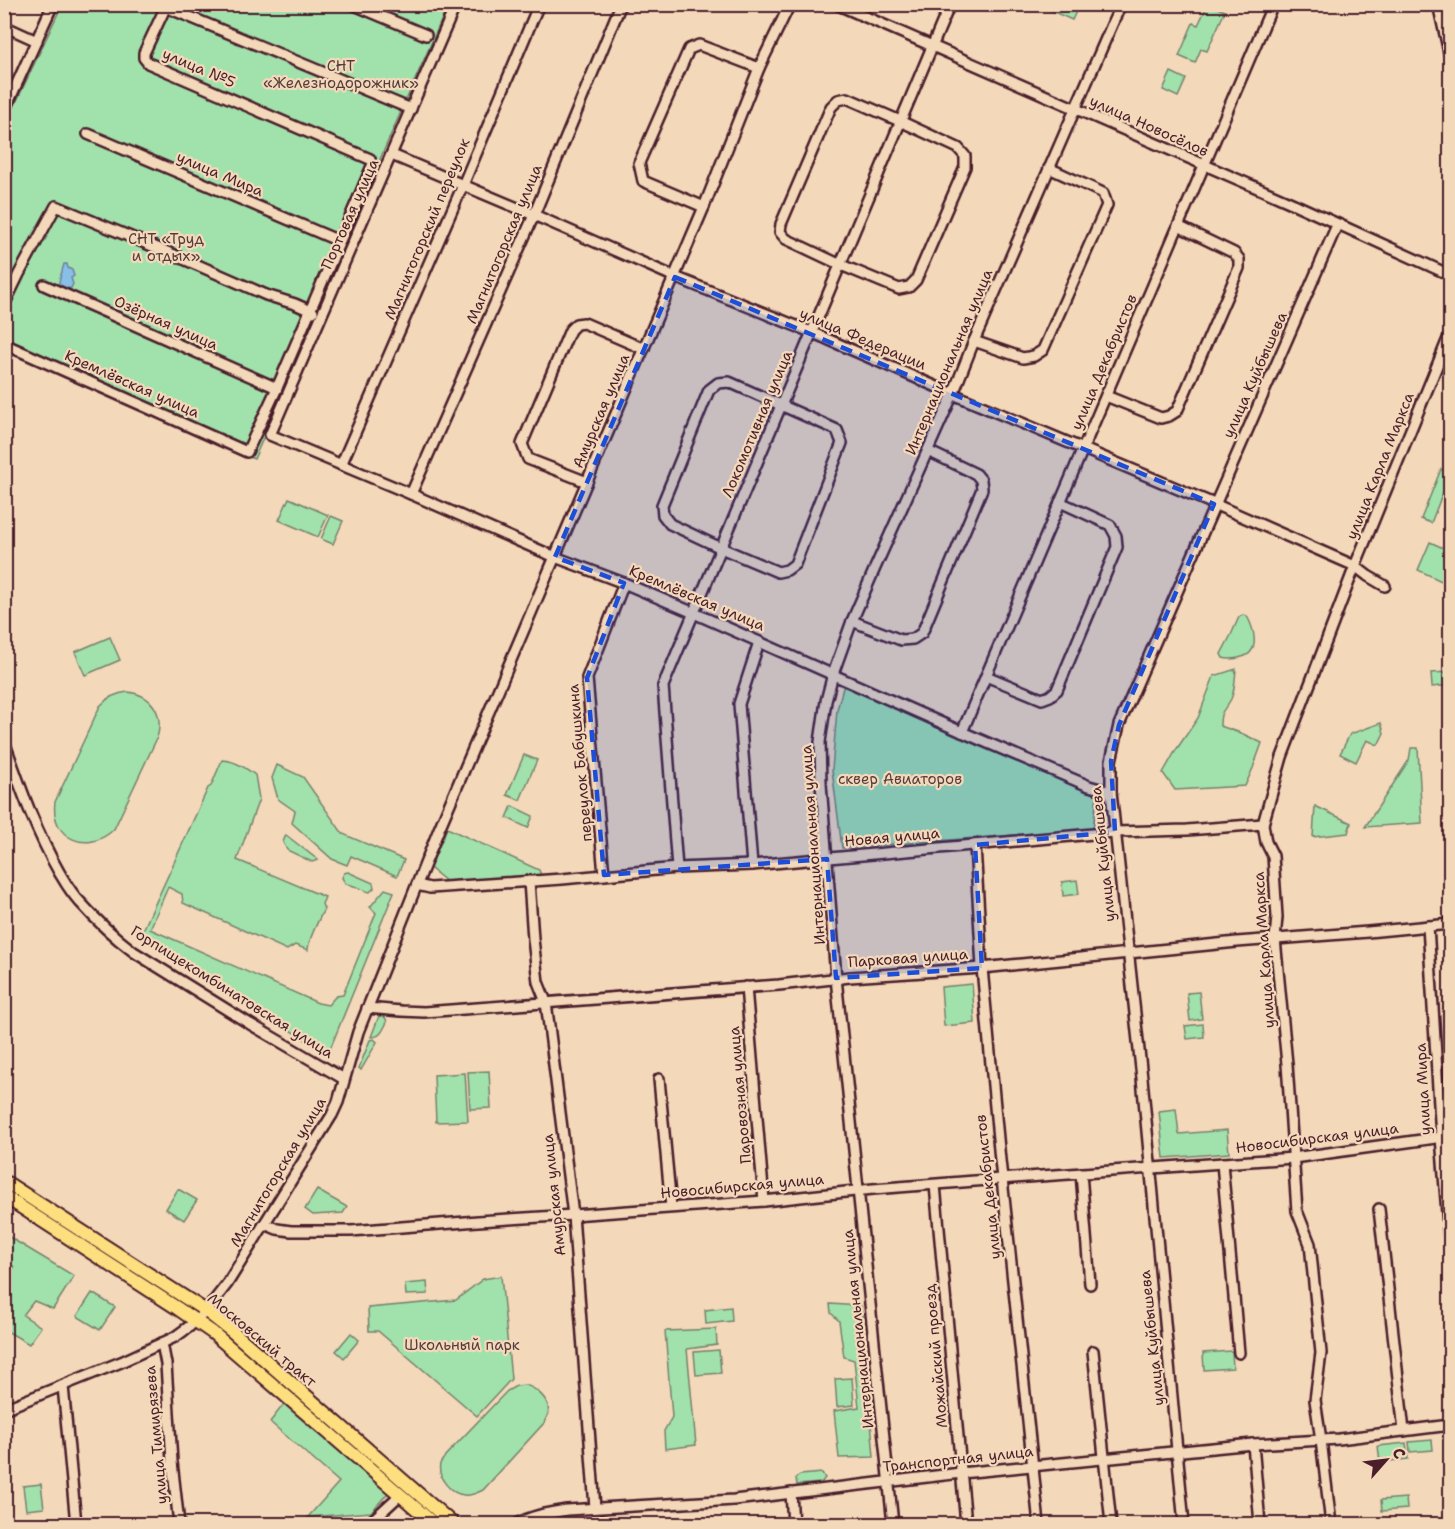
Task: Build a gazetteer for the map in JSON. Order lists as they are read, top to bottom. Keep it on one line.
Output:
{"streets":{"main road":["Московский тракт"],"street":["улица №5","улица Новосёлов","улица Мира","Портовая улица","Магнитогорский переулок","Магнитогорская улица","Озёрная улица","улица Федерации","Интернациональная улица","улица Декабристов","улица Куйбышева","Кремлёвская улица","Амурская улица","Локомотивная улица","улица Карла Маркса","переулок Бабушкина","Новая улица","Парковая улица","Горпищекомбинатовская улица","Паровозная улица","Новосибирская улица","Можайский проезд","улица Тимирязева","Транспортная улица"]},"crossings":[["улица №5","улица Мира"],["улица Новосёлов","Интернациональная улица"],["улица Новосёлов","улица Декабристов"],["улица Новосёлов","улица Куйбышева"],["улица Новосёлов","Локомотивная улица"],["улица Мира","Парковая улица"],["улица Мира","Новосибирская улица"],["Портовая улица","улица Федерации"],["Портовая улица","Кремлёвская улица"],["Магнитогорский переулок","улица Федерации"],["Магнитогорский переулок","Кремлёвская улица"],["Магнитогорская улица","улица Федерации"],["Магнитогорская улица","Кремлёвская улица"],["Магнитогорская улица","Амурская улица"],["Магнитогорская улица","Новая улица"],["Магнитогорская улица","Парковая улица"],["Магнитогорская улица","Горпищекомбинатовская улица"],["Магнитогорская улица","Новосибирская улица"],["Магнитогорская улица","Московский тракт"],["Магнитогорская улица","улица Тимирязева"],["Озёрная улица","Кремлёвская улица"],["улица Федерации","Интернациональная улица"],["улица Федерации","улица Декабристов"],["улица Федерации","улица Куйбышева"],["улица Федерации","Амурская улица"],["улица Федерации","Локомотивная улица"],["улица Федерации","улица Карла Маркса"],["Интернациональная улица","Кремлёвская улица"],["Интернациональная улица","Новая улица"],["Интернациональная улица","Парковая улица"],["Интернациональная улица","Новосибирская улица"],["Интернациональная улица","Транспортная улица"],["улица Декабристов","Кремлёвская улица"],["улица Декабристов","Новая улица"],["улица Декабристов","Парковая улица"],["улица Декабристов","Новосибирская улица"],["улица Декабристов","Транспортная улица"],["улица Куйбышева","Кремлёвская улица"],["улица Куйбышева","Новая улица"],["улица Куйбышева","Парковая улица"],["улица Куйбышева","Новосибирская улица"],["улица Куйбышева","Транспортная улица"],["Кремлёвская улица","Амурская улица"],["Кремлёвская улица","Локомотивная улица"],["Кремлёвская улица","переулок Бабушкина"],["Амурская улица","Новая улица"],["Амурская улица","Парковая улица"],["Амурская улица","Новосибирская улица"],["Амурская улица","Транспортная улица"],["Локомотивная улица","Новая улица"],["улица Карла Маркса","Новая улица"],["улица Карла Маркса","Парковая улица"],["улица Карла Маркса","Новосибирская улица"],["улица Карла Маркса","Транспортная улица"],["переулок Бабушкина","Новая улица"],["Парковая улица","Паровозная улица"],["Паровозная улица","Новосибирская улица"],["Новосибирская улица","Можайский проезд"],["Можайский проезд","Транспортная улица"]],"parks":["СНТ «Железнодорожник»","СНТ «Труд и отдых»","сквер Авиаторов","Школьный парк"],"north":"top right"}
